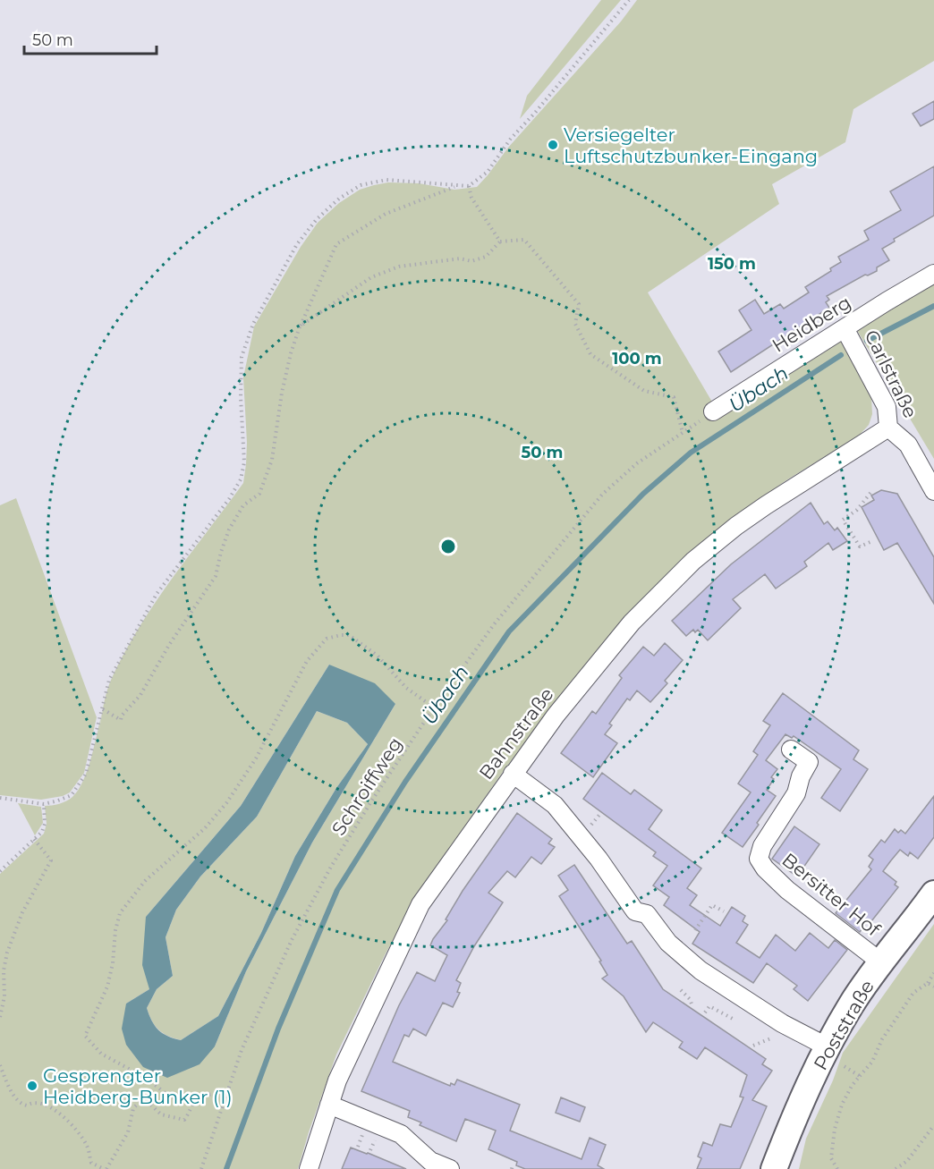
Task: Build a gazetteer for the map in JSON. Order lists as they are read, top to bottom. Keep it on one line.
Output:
{"streets":{"main road":["Poststraße"],"street":["Heidberg","Carlstraße","Bahnstraße","Bersitter Hof"],"path":["Schroiffweg"]},"crossings":[["Heidberg","Carlstraße"],["Heidberg","Schroiffweg"],["Carlstraße","Bahnstraße"],["Bersitter Hof","Poststraße"]],"water":["Übach"],"places":["Versiegelter Luftschutzbunker-Eingang","Gesprengter Heidberg-Bunker (1)"],"scale_bar":"50 m","rings":["150 m","100 m","50 m"]}
